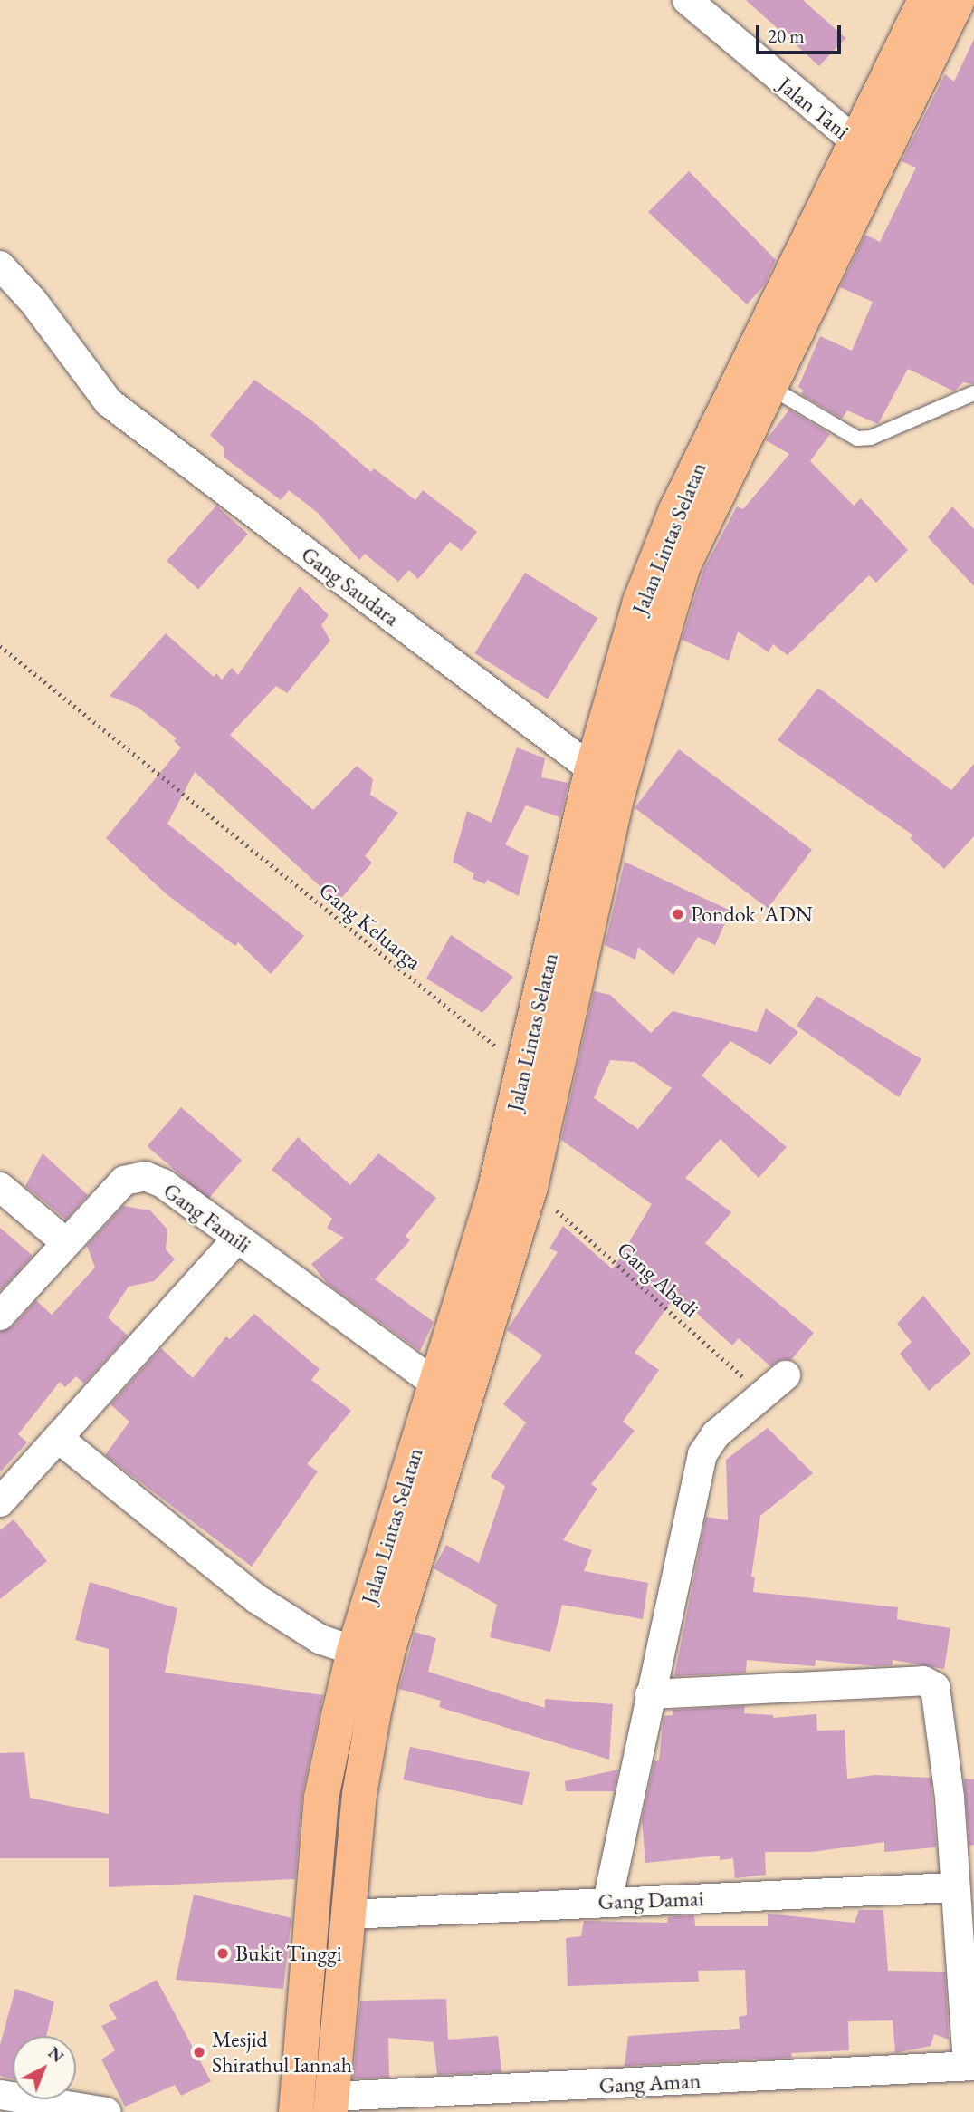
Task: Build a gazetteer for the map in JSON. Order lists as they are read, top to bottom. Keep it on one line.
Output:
{"streets":{"highway":["Jalan Lintas Selatan"],"street":["Jalan Tani","Gang Saudara","Gang Famili","Gang Damai","Gang Aman"],"path":["Gang Keluarga","Gang Abadi"]},"crossings":[["Jalan Tani","Jalan Lintas Selatan"],["Jalan Lintas Selatan","Gang Saudara"],["Jalan Lintas Selatan","Gang Keluarga"],["Jalan Lintas Selatan","Gang Famili"],["Jalan Lintas Selatan","Gang Abadi"],["Jalan Lintas Selatan","Gang Damai"],["Jalan Lintas Selatan","Gang Aman"]],"places":["Pondok 'ADN","Bukit Tinggi","Mesjid Shirathul Iannah"],"scale_bar":"20 m","north":"top right"}
